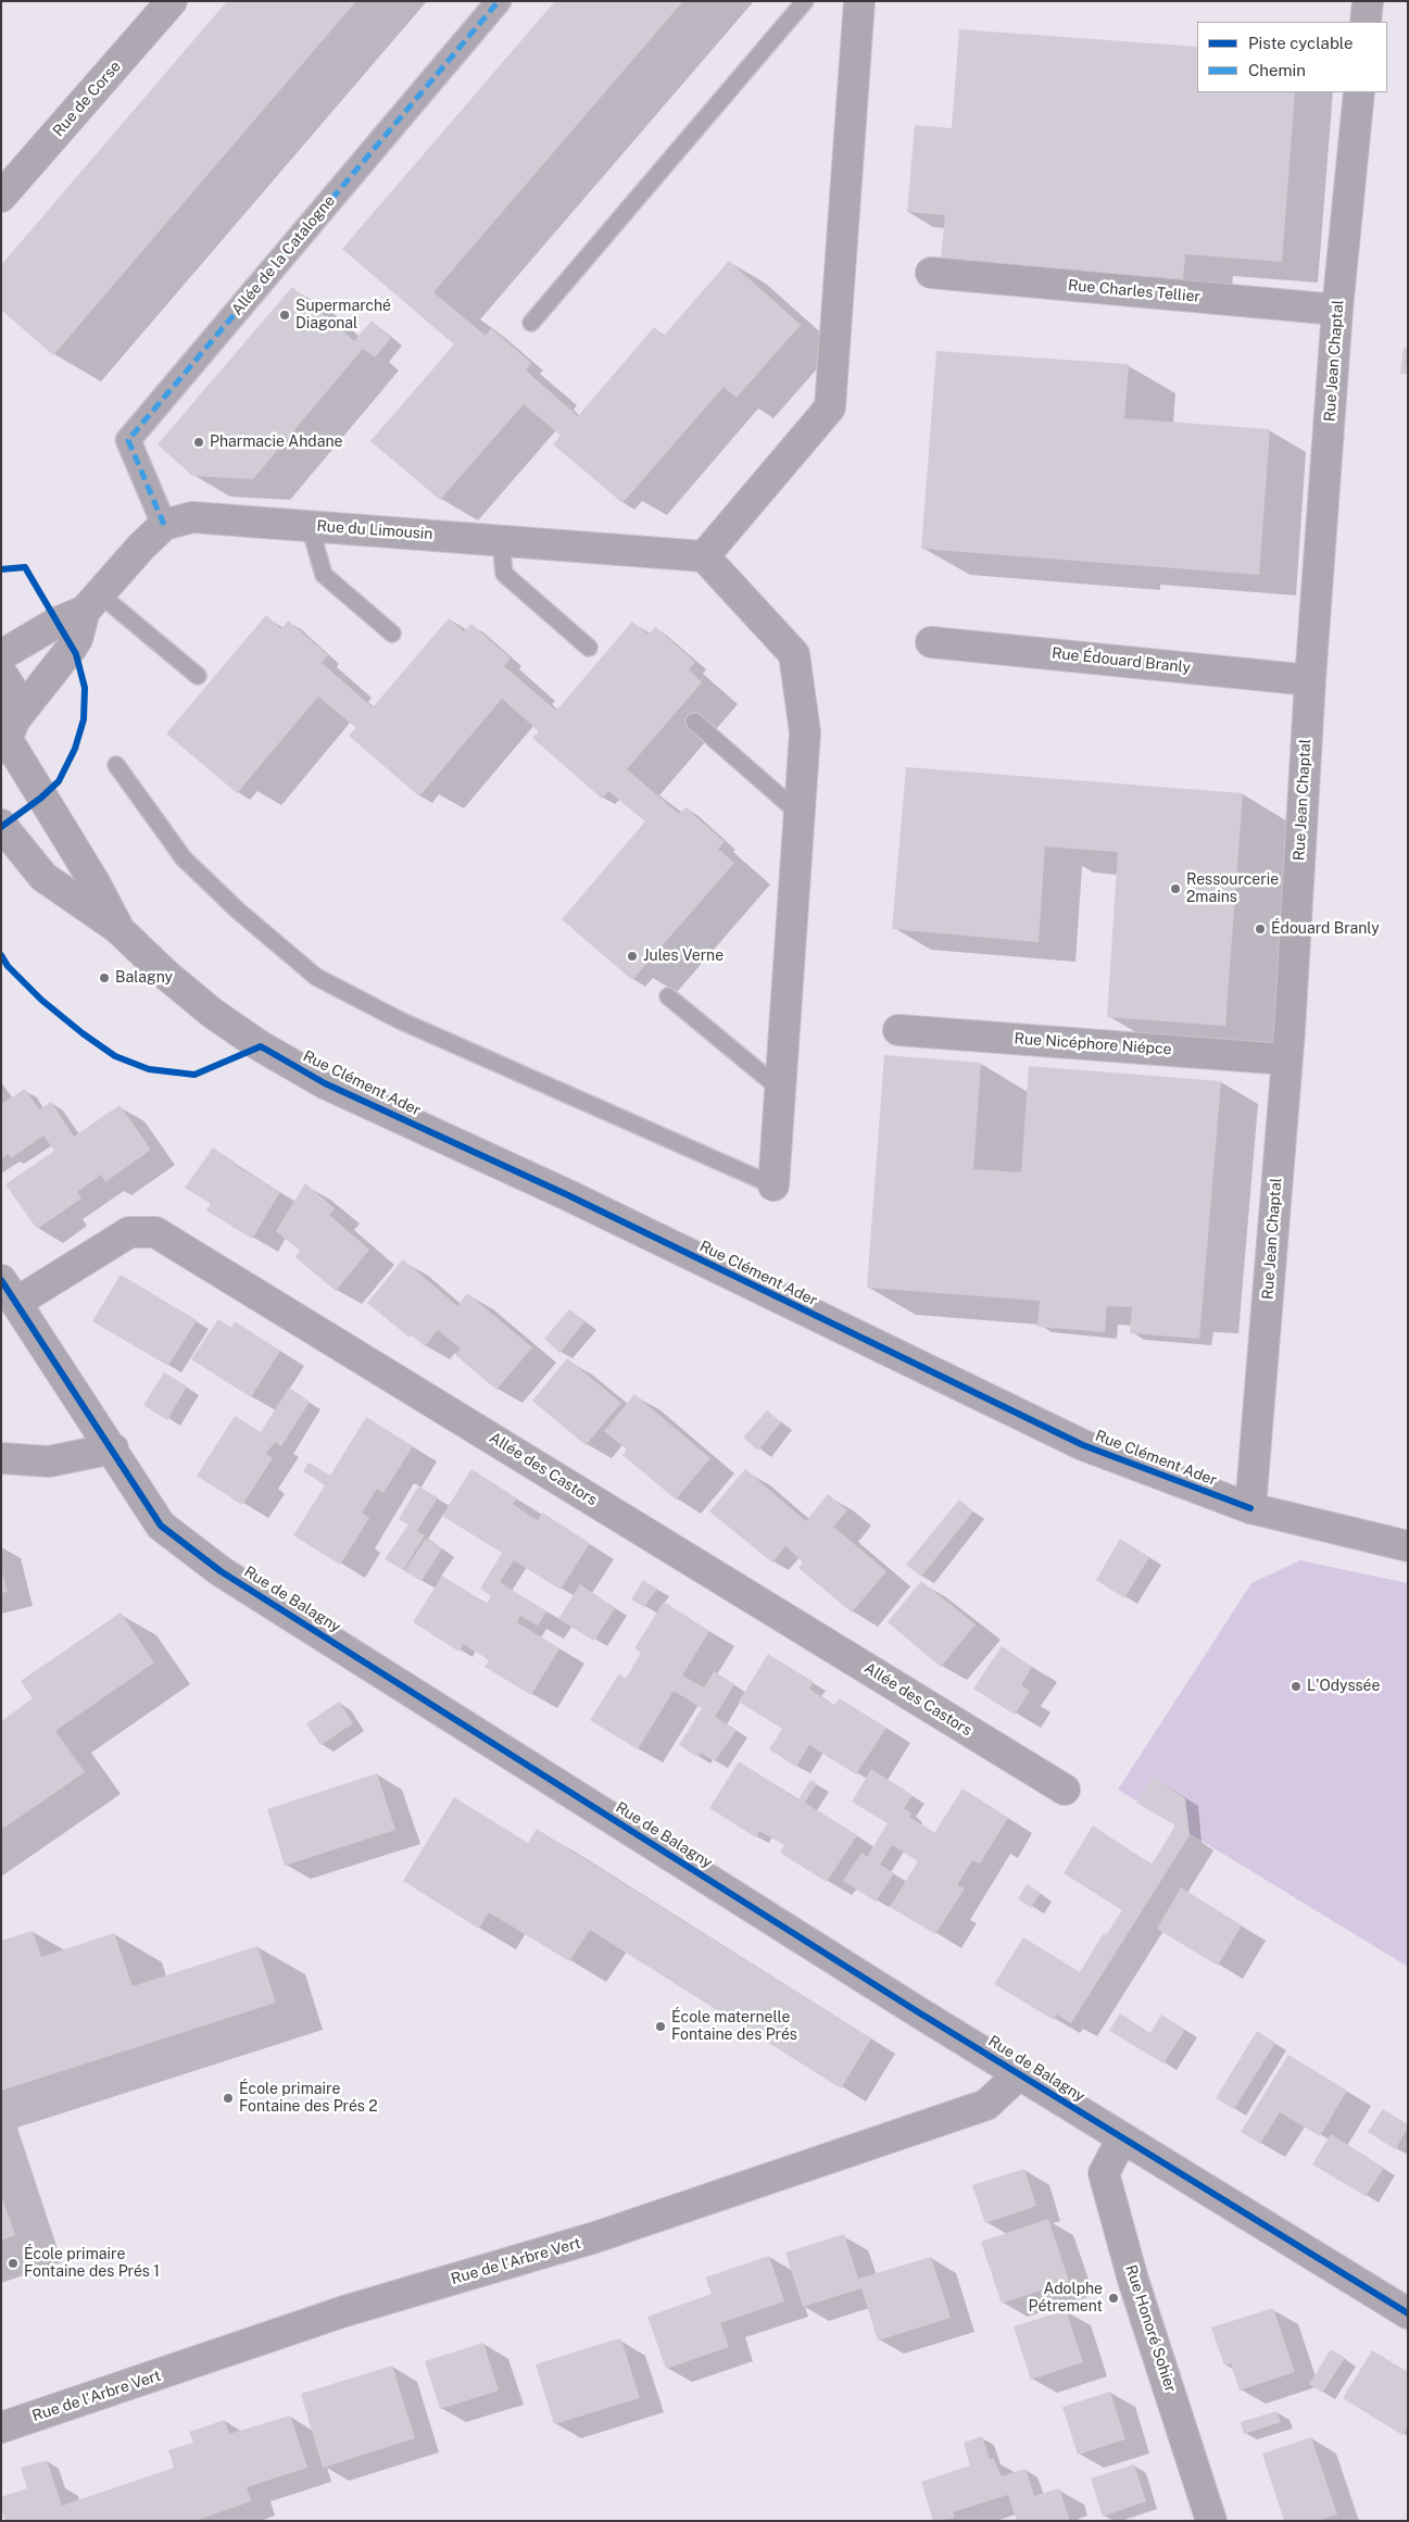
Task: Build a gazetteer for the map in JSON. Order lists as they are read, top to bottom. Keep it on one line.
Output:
{"streets":{"street":["Rue de Corse","Allée de la Catalogne","Rue Charles Tellier","Rue Jean Chaptal","Rue du Limousin","Rue Édouard Branly","Rue Nicéphore Niépce","Rue Clément Ader","Allée des Castors","Rue de Balagny","Rue de l'Arbre Vert","Rue Honoré Sohier"]},"crossings":[["Allée de la Catalogne","Rue du Limousin"],["Rue Charles Tellier","Rue Jean Chaptal"],["Rue Jean Chaptal","Rue Édouard Branly"],["Rue Jean Chaptal","Rue Nicéphore Niépce"],["Rue Jean Chaptal","Rue Clément Ader"],["Allée des Castors","Rue de Balagny"],["Rue de Balagny","Rue de l'Arbre Vert"],["Rue de Balagny","Rue Honoré Sohier"]],"places":["Supermarché Diagonal","Pharmacie Ahdane","Ressourcerie 2mains","Édouard Branly","Jules Verne","Balagny","L'Odyssée","École maternelle Fontaine des Prés","École primaire Fontaine des Prés 2","École primaire Fontaine des Prés 1","Adolphe Pétrement"],"legend":["Piste cyclable","Chemin"]}
